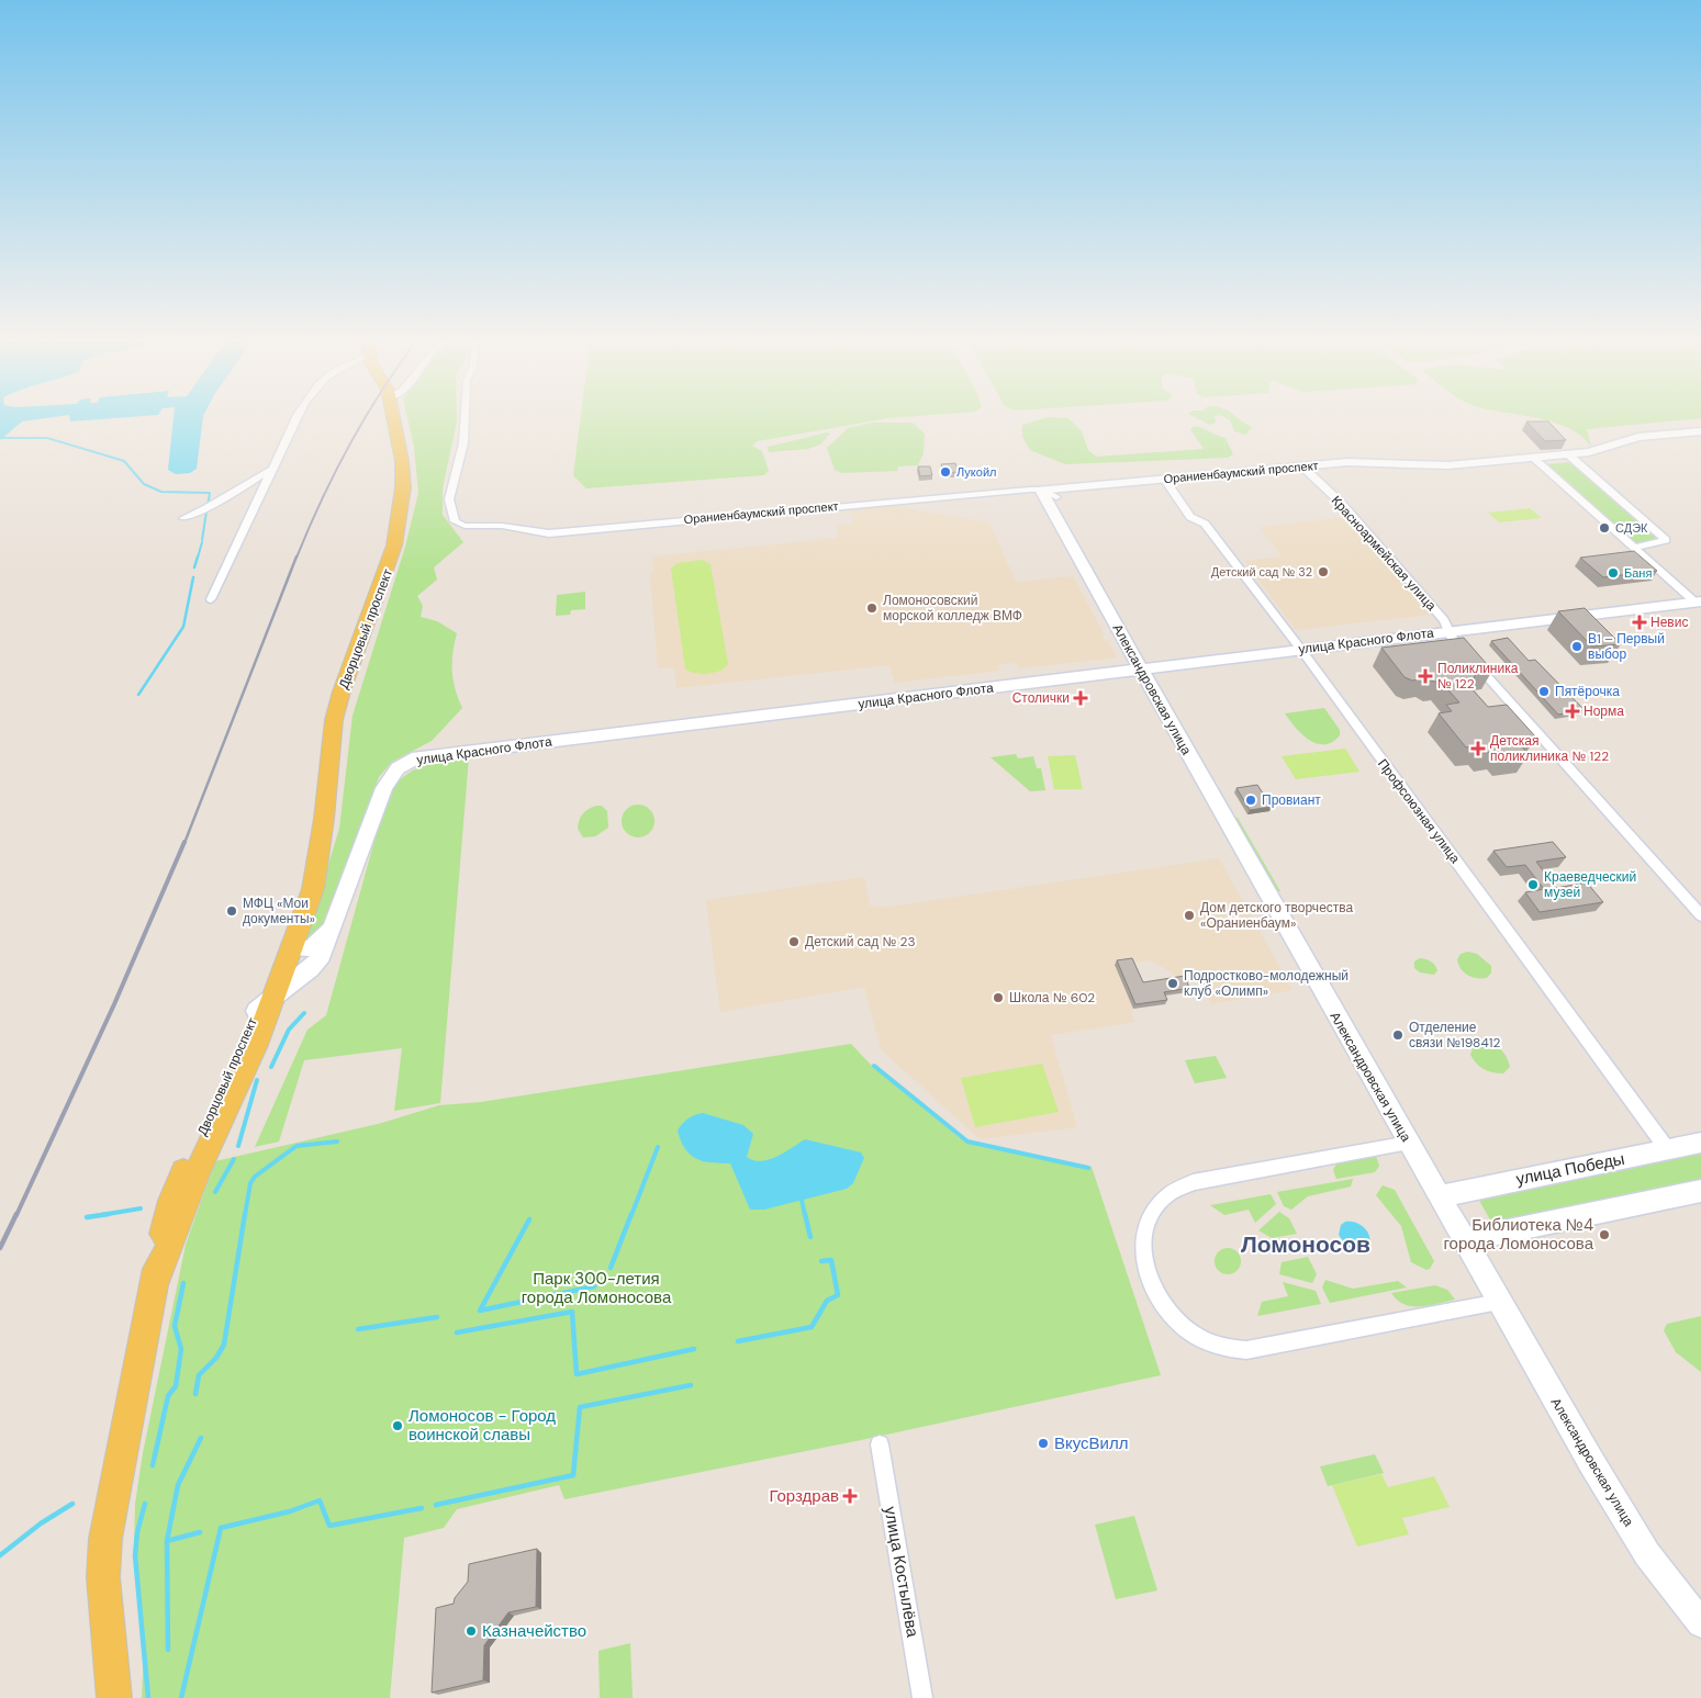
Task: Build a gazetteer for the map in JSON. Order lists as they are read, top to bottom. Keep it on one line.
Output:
{"streets":{"main road":["Ораниенбаумский проспект","Дворцовый проспект","улица Красного Флота","Александровская улица","улица Победы"],"street":["Красноармейская улица","Профсоюзная улица","улица Костылёва"]},"crossings":[["Ораниенбаумский проспект","Красноармейская улица"],["Ораниенбаумский проспект","Александровская улица"],["Ораниенбаумский проспект","Профсоюзная улица"],["Красноармейская улица","улица Красного Флота"],["Дворцовый проспект","улица Красного Флота"],["улица Красного Флота","Александровская улица"],["улица Красного Флота","Профсоюзная улица"],["Александровская улица","улица Победы"],["Профсоюзная улица","улица Победы"]],"districts":["Ломоносов"],"parks":["Парк 300-летия города Ломоносова"],"places":{"other":["Лукойл","СДЭК","Детский сад № 32","Баня","Ломоносовский морской колледж ВМФ","В1 – Первый выбор","Пятёрочка","Провиант","Краеведческий музей","МФЦ «Мои документы»","Дом детского творчества «Ораниенбаум»","Детский сад № 23","Подростково-молодежный клуб «Олимп»","Школа № 602","Отделение связи №198412","Библиотека №4 города Ломоносова","Ломоносов - Город воинской славы","ВкусВилл","Казначейство"],"health":["Невис","Поликлиника № 122","Столички","Норма","Детская поликлиника № 122","Горздрав"]}}
